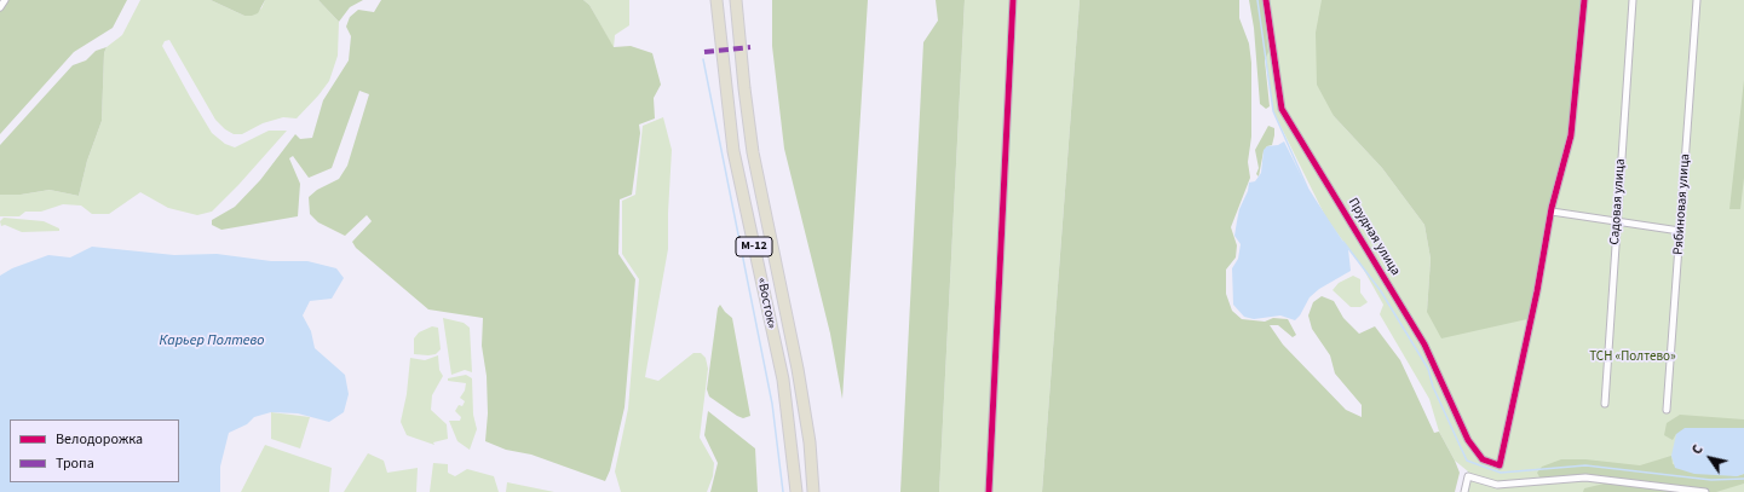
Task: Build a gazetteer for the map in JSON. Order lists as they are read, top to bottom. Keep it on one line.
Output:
{"streets":{"highway":["М-12","«Восток»"],"street":["Садовая улица","Рябиновая улица","Прудная улица"]},"water":["Карьер Полтево"],"parks":["ТСН «Полтево»"],"legend":["Велодорожка","Тропа"],"north":"top left"}
